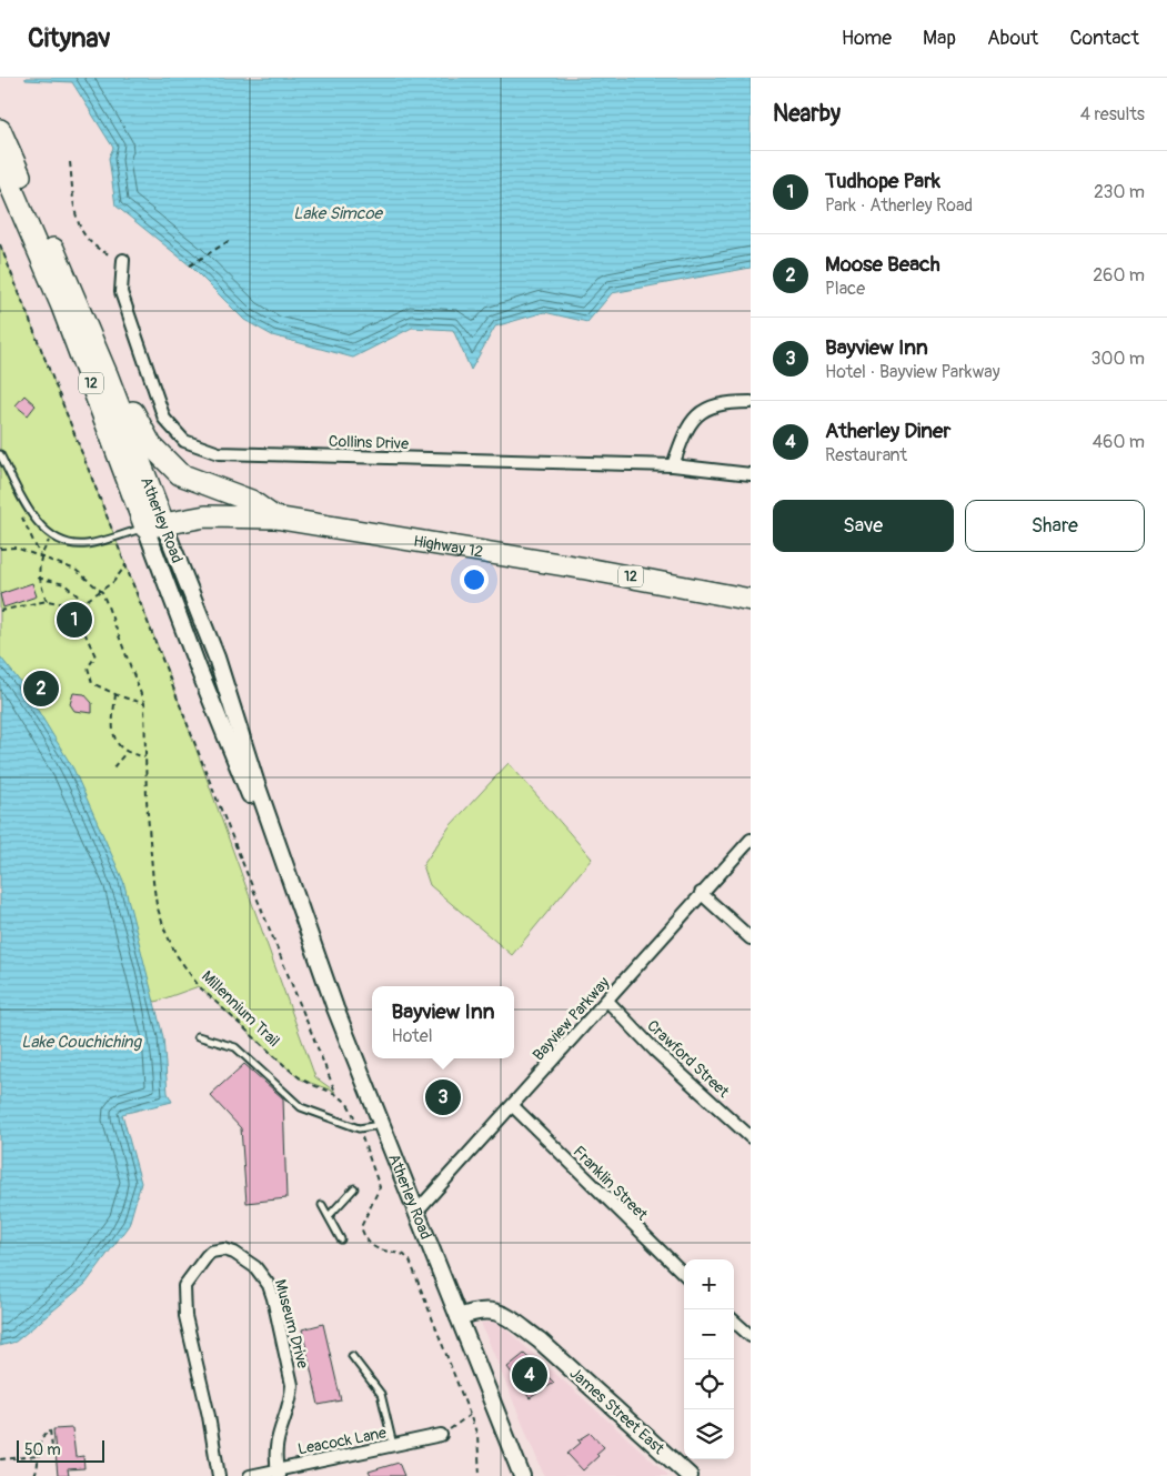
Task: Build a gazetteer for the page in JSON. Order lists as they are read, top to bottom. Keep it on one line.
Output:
{"streets":{"highway":["12","Atherley Road","Highway 12"],"main road":["James Street East"],"street":["Collins Drive","Bayview Parkway","Crawford Street","Franklin Street","Museum Drive","Leacock Lane"],"path":["Millennium Trail"]},"crossings":[["Atherley Road","Highway 12"],["Atherley Road","Bayview Parkway"],["Atherley Road","James Street East"],["Bayview Parkway","Crawford Street"],["Bayview Parkway","Franklin Street"],["Museum Drive","Leacock Lane"]],"water":["Lake Simcoe","Lake Couchiching"],"scale_bar":"50 m","page":{"header":"Citynav","nav":["Home","Map","About","Contact"],"heading":["Nearby","4 results"],"list":[{"mark":"1","name":"Tudhope Park","note":"Park · Atherley Road","value":"230 m"},{"mark":"2","name":"Moose Beach","note":"Place","value":"260 m"},{"mark":"3","name":"Bayview Inn","note":"Hotel · Bayview Parkway","value":"300 m"},{"mark":"4","name":"Atherley Diner","note":"Restaurant","value":"460 m"}],"buttons":["Save","Share"],"pins":["1","2","3","4"],"popup":["Bayview Inn","Hotel"],"map_buttons":["+","−"],"scale":"50 m"}}
